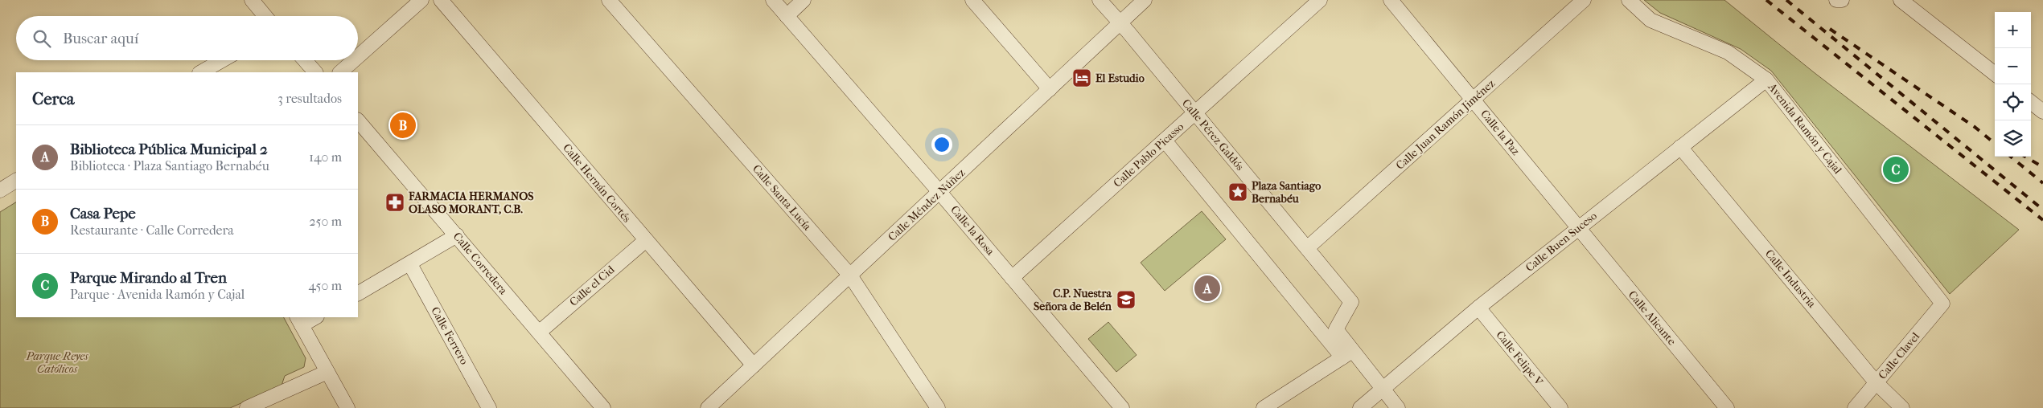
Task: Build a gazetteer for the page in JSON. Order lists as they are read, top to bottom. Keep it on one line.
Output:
{"streets":{"street":["Calle Juan Ramón Jiménez","Avenida Ramón y Cajal","Calle la Paz","Calle Pérez Galdós","Calle Pablo Picasso","Calle Hernán Cortés","Calle Santa Lucía","Calle Méndez Núñez","Calle la Rosa","Calle Buen Suceso","Calle Corredera","Calle Industria","Calle el Cid","Calle Alicante","Calle Ferrero","Calle Clavel","Calle Felipe V"]},"crossings":[["Calle Juan Ramón Jiménez","Calle la Paz"],["Calle Juan Ramón Jiménez","Calle Pérez Galdós"],["Avenida Ramón y Cajal","Calle Buen Suceso"],["Avenida Ramón y Cajal","Calle Clavel"],["Calle la Paz","Calle Buen Suceso"],["Calle la Paz","Calle Alicante"],["Calle Pérez Galdós","Calle Pablo Picasso"],["Calle Pérez Galdós","Calle Méndez Núñez"],["Calle Pablo Picasso","Calle la Rosa"],["Calle Hernán Cortés","Calle Méndez Núñez"],["Calle Hernán Cortés","Calle el Cid"],["Calle Santa Lucía","Calle Méndez Núñez"],["Calle Méndez Núñez","Calle la Rosa"],["Calle Buen Suceso","Calle Industria"],["Calle Buen Suceso","Calle Alicante"],["Calle Buen Suceso","Calle Felipe V"],["Calle Corredera","Calle el Cid"],["Calle Industria","Calle Clavel"]],"parks":["Parque Reyes Católicos"],"places":{"hotel":["El Estudio"],"place":["Plaza Santiago Bernabéu"],"pharmacy":["FARMACIA HERMANOS OLASO MORANT, C.B."],"school or university":["C.P. Nuestra Señora de Belén"]},"page":{"map_buttons":["+","−"],"search":"Buscar aquí","heading":["Cerca","3 resultados"],"pins":["B","C","A"],"list":[{"mark":"A","name":"Biblioteca Pública Municipal 2","note":"Biblioteca · Plaza Santiago Bernabéu","value":"140 m"},{"mark":"B","name":"Casa Pepe","note":"Restaurante · Calle Corredera","value":"250 m"},{"mark":"C","name":"Parque Mirando al Tren","note":"Parque · Avenida Ramón y Cajal","value":"450 m"}]}}
